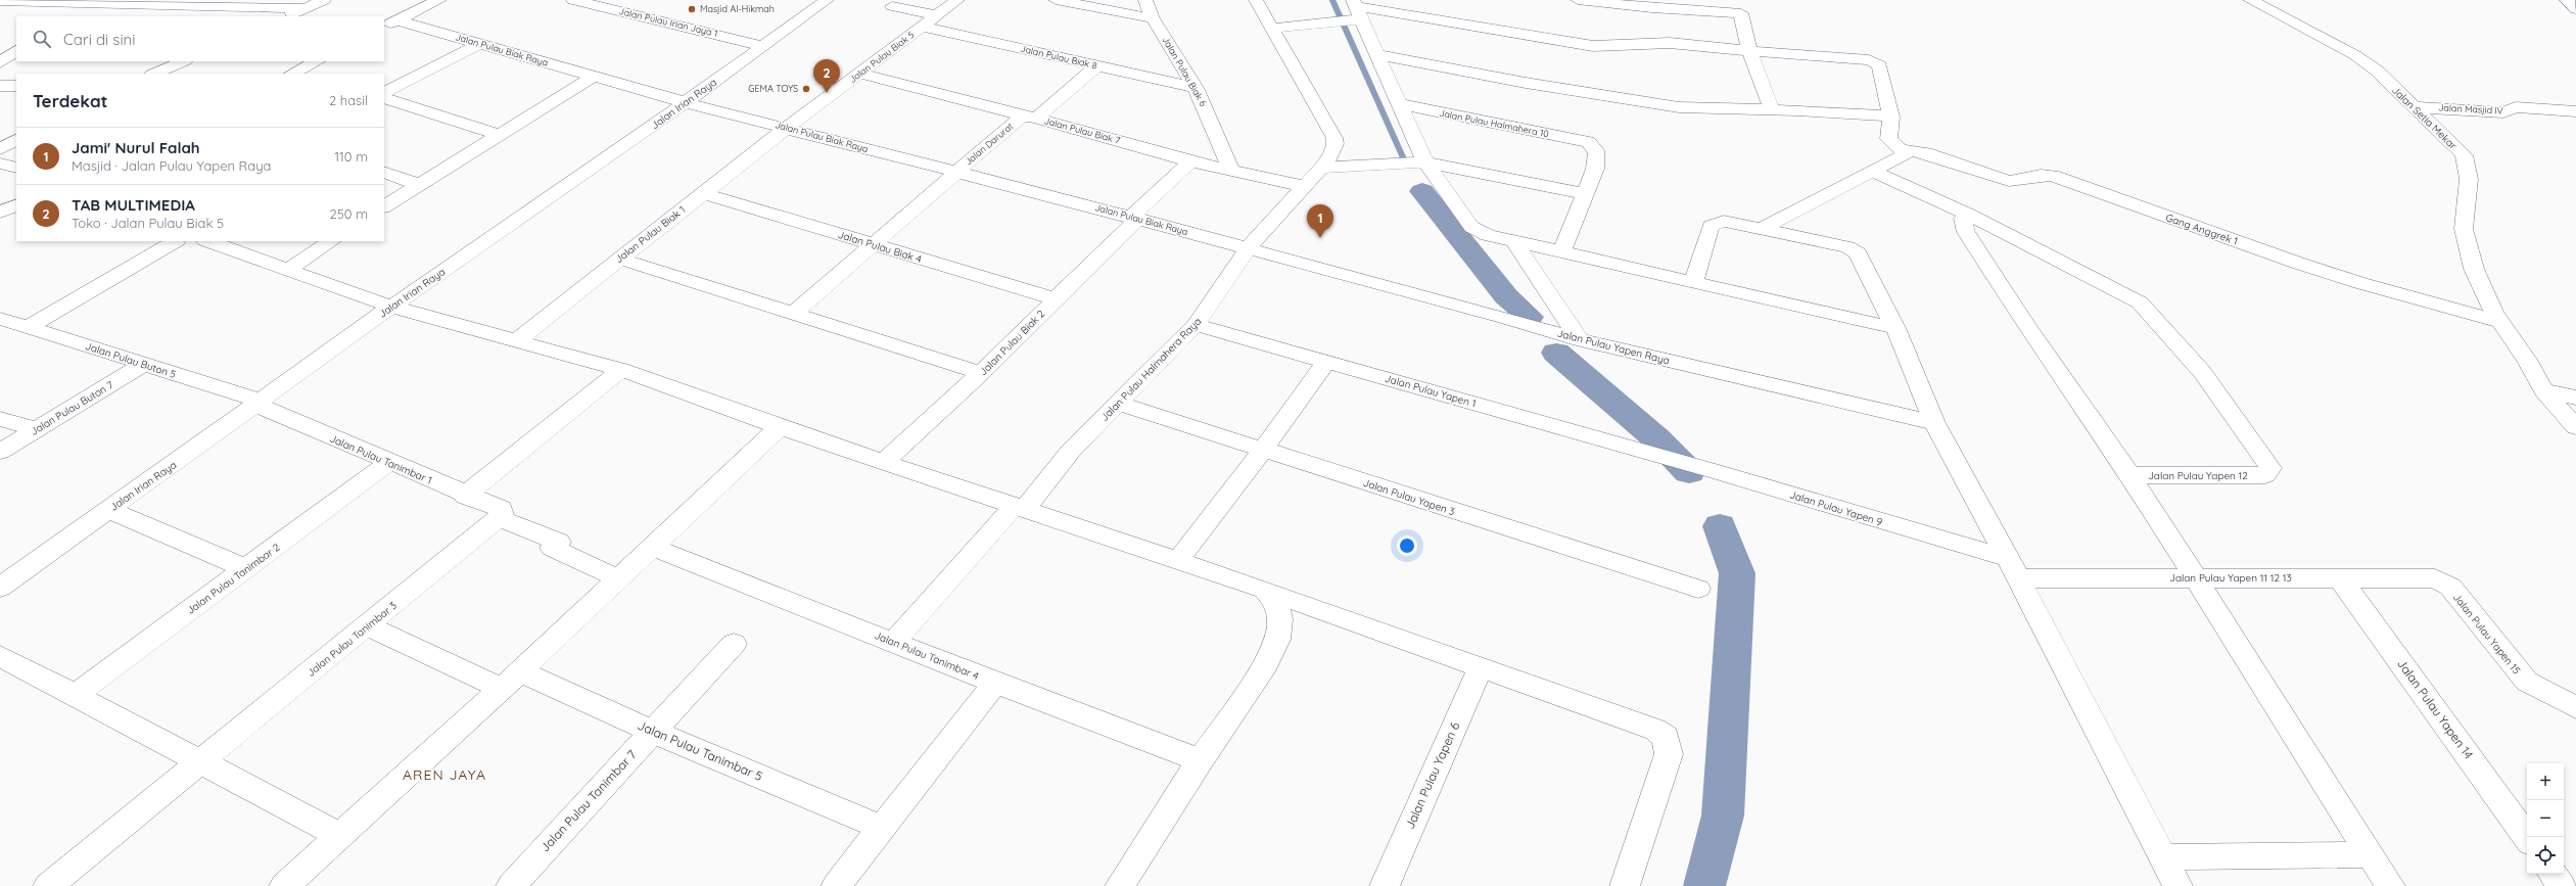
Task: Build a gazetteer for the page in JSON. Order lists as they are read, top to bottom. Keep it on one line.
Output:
{"streets":{"street":["Jalan Pulau Irian Jaya 1","Jalan Pulau Biak Raya","Jalan Pulau Biak 5","Jalan Pulau Biak 8","Jalan Pulau Biak 6","Jalan Irian Raya","Jalan Masjid IV","Jalan Setia Mekar","Jalan Pulau Halmahera 10","Jalan Pulau Biak 7","Jalan Darurat","Gang Anggrek 1","Jalan Pulau Biak 1","Jalan Pulau Biak 4","Jalan Pulau Biak 2","Jalan Pulau Yapen Raya","Jalan Pulau Buton 5","Jalan Pulau Halmahera Raya","Jalan Pulau Yapen 1","Jalan Pulau Buton 7","Jalan Pulau Tanimbar 1","Jalan Pulau Yapen 12","Jalan Pulau Yapen 3","Jalan Pulau Yapen 9","Jalan Pulau Yapen 11 12 13","Jalan Pulau Tanimbar 2","Jalan Pulau Yapen 15","Jalan Pulau Tanimbar 3","Jalan Pulau Tanimbar 4","Jalan Pulau Yapen 14","Jalan Pulau Tanimbar 5","Jalan Pulau Yapen 6","Jalan Pulau Tanimbar 7"]},"crossings":[["Jalan Pulau Irian Jaya 1","Jalan Irian Raya"],["Jalan Pulau Biak Raya","Jalan Pulau Biak 5"],["Jalan Pulau Biak Raya","Jalan Irian Raya"],["Jalan Pulau Biak Raya","Jalan Darurat"],["Jalan Pulau Biak Raya","Jalan Pulau Biak 1"],["Jalan Pulau Biak Raya","Jalan Pulau Biak 2"],["Jalan Pulau Biak Raya","Jalan Pulau Yapen Raya"],["Jalan Pulau Biak Raya","Jalan Pulau Halmahera Raya"],["Jalan Pulau Biak 5","Jalan Pulau Biak 8"],["Jalan Pulau Biak 5","Jalan Pulau Biak 7"],["Jalan Pulau Biak 5","Jalan Pulau Biak 1"],["Jalan Pulau Biak 8","Jalan Pulau Biak 6"],["Jalan Pulau Biak 8","Jalan Darurat"],["Jalan Pulau Biak 6","Jalan Pulau Biak 7"],["Jalan Irian Raya","Jalan Pulau Buton 5"],["Jalan Irian Raya","Jalan Pulau Tanimbar 1"],["Jalan Masjid IV","Jalan Setia Mekar"],["Jalan Setia Mekar","Gang Anggrek 1"],["Jalan Pulau Biak 7","Jalan Darurat"],["Jalan Pulau Biak 7","Jalan Pulau Halmahera Raya"],["Jalan Darurat","Jalan Pulau Biak 4"],["Jalan Pulau Biak 1","Jalan Pulau Biak 4"],["Jalan Pulau Biak 4","Jalan Pulau Biak 2"],["Jalan Pulau Yapen Raya","Jalan Pulau Halmahera Raya"],["Jalan Pulau Buton 5","Jalan Pulau Buton 7"],["Jalan Pulau Buton 5","Jalan Pulau Tanimbar 1"],["Jalan Pulau Halmahera Raya","Jalan Pulau Yapen 1"],["Jalan Pulau Halmahera Raya","Jalan Pulau Yapen 3"],["Jalan Pulau Halmahera Raya","Jalan Pulau Tanimbar 4"],["Jalan Pulau Yapen 1","Jalan Pulau Yapen 9"],["Jalan Pulau Tanimbar 1","Jalan Pulau Tanimbar 2"],["Jalan Pulau Tanimbar 1","Jalan Pulau Tanimbar 3"],["Jalan Pulau Yapen 9","Jalan Pulau Yapen 11 12 13"],["Jalan Pulau Yapen 11 12 13","Jalan Pulau Yapen 15"],["Jalan Pulau Yapen 11 12 13","Jalan Pulau Yapen 14"],["Jalan Pulau Tanimbar 3","Jalan Pulau Tanimbar 5"],["Jalan Pulau Tanimbar 5","Jalan Pulau Tanimbar 7"]],"districts":["AREN JAYA"],"places":["Masjid Al-Hikmah","GEMA TOYS"],"page":{"search":"Cari di sini","pins":["2","1"],"heading":["Terdekat","2 hasil"],"list":[{"mark":"1","name":"Jami' Nurul Falah","note":"Masjid · Jalan Pulau Yapen Raya","value":"110 m"},{"mark":"2","name":"TAB MULTIMEDIA","note":"Toko · Jalan Pulau Biak 5","value":"250 m"}],"map_buttons":["+","−"]}}
